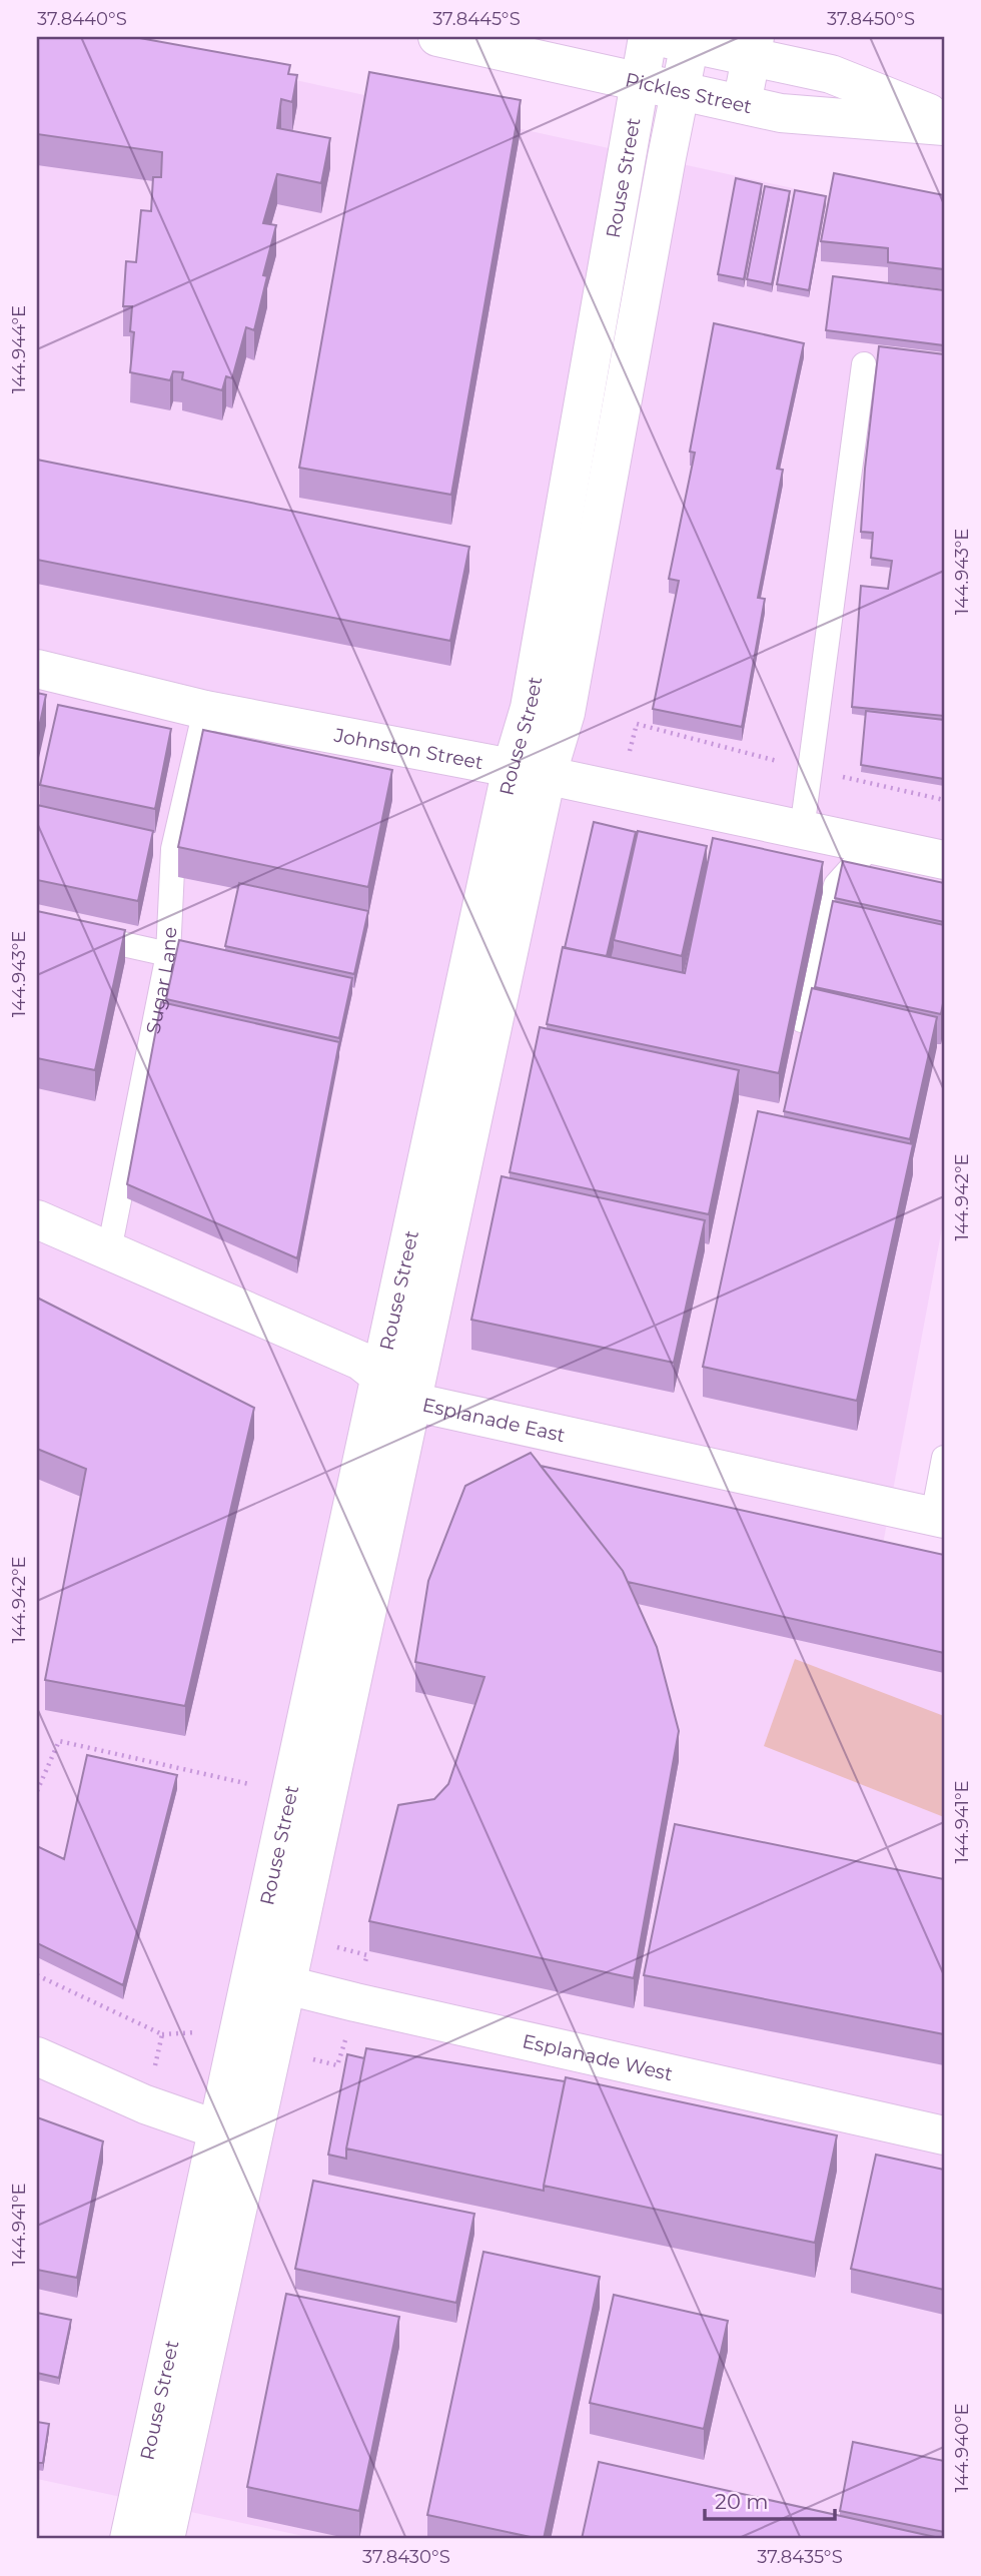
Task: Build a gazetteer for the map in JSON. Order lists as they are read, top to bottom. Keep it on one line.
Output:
{"streets":{"street":["Pickles Street","Rouse Street","Johnston Street","Esplanade East","Esplanade West"],"lane":["Sugar Lane"]},"crossings":[["Pickles Street","Rouse Street"],["Rouse Street","Johnston Street"],["Rouse Street","Esplanade East"],["Rouse Street","Esplanade West"],["Johnston Street","Sugar Lane"],["Sugar Lane","Esplanade East"]],"scale_bar":"20 m","coordinates":["37.8440°S","37.8445°S","37.8450°S","144.944°E","144.943°E","144.942°E","144.941°E","144.940°E","37.8430°S","37.8435°S"]}
